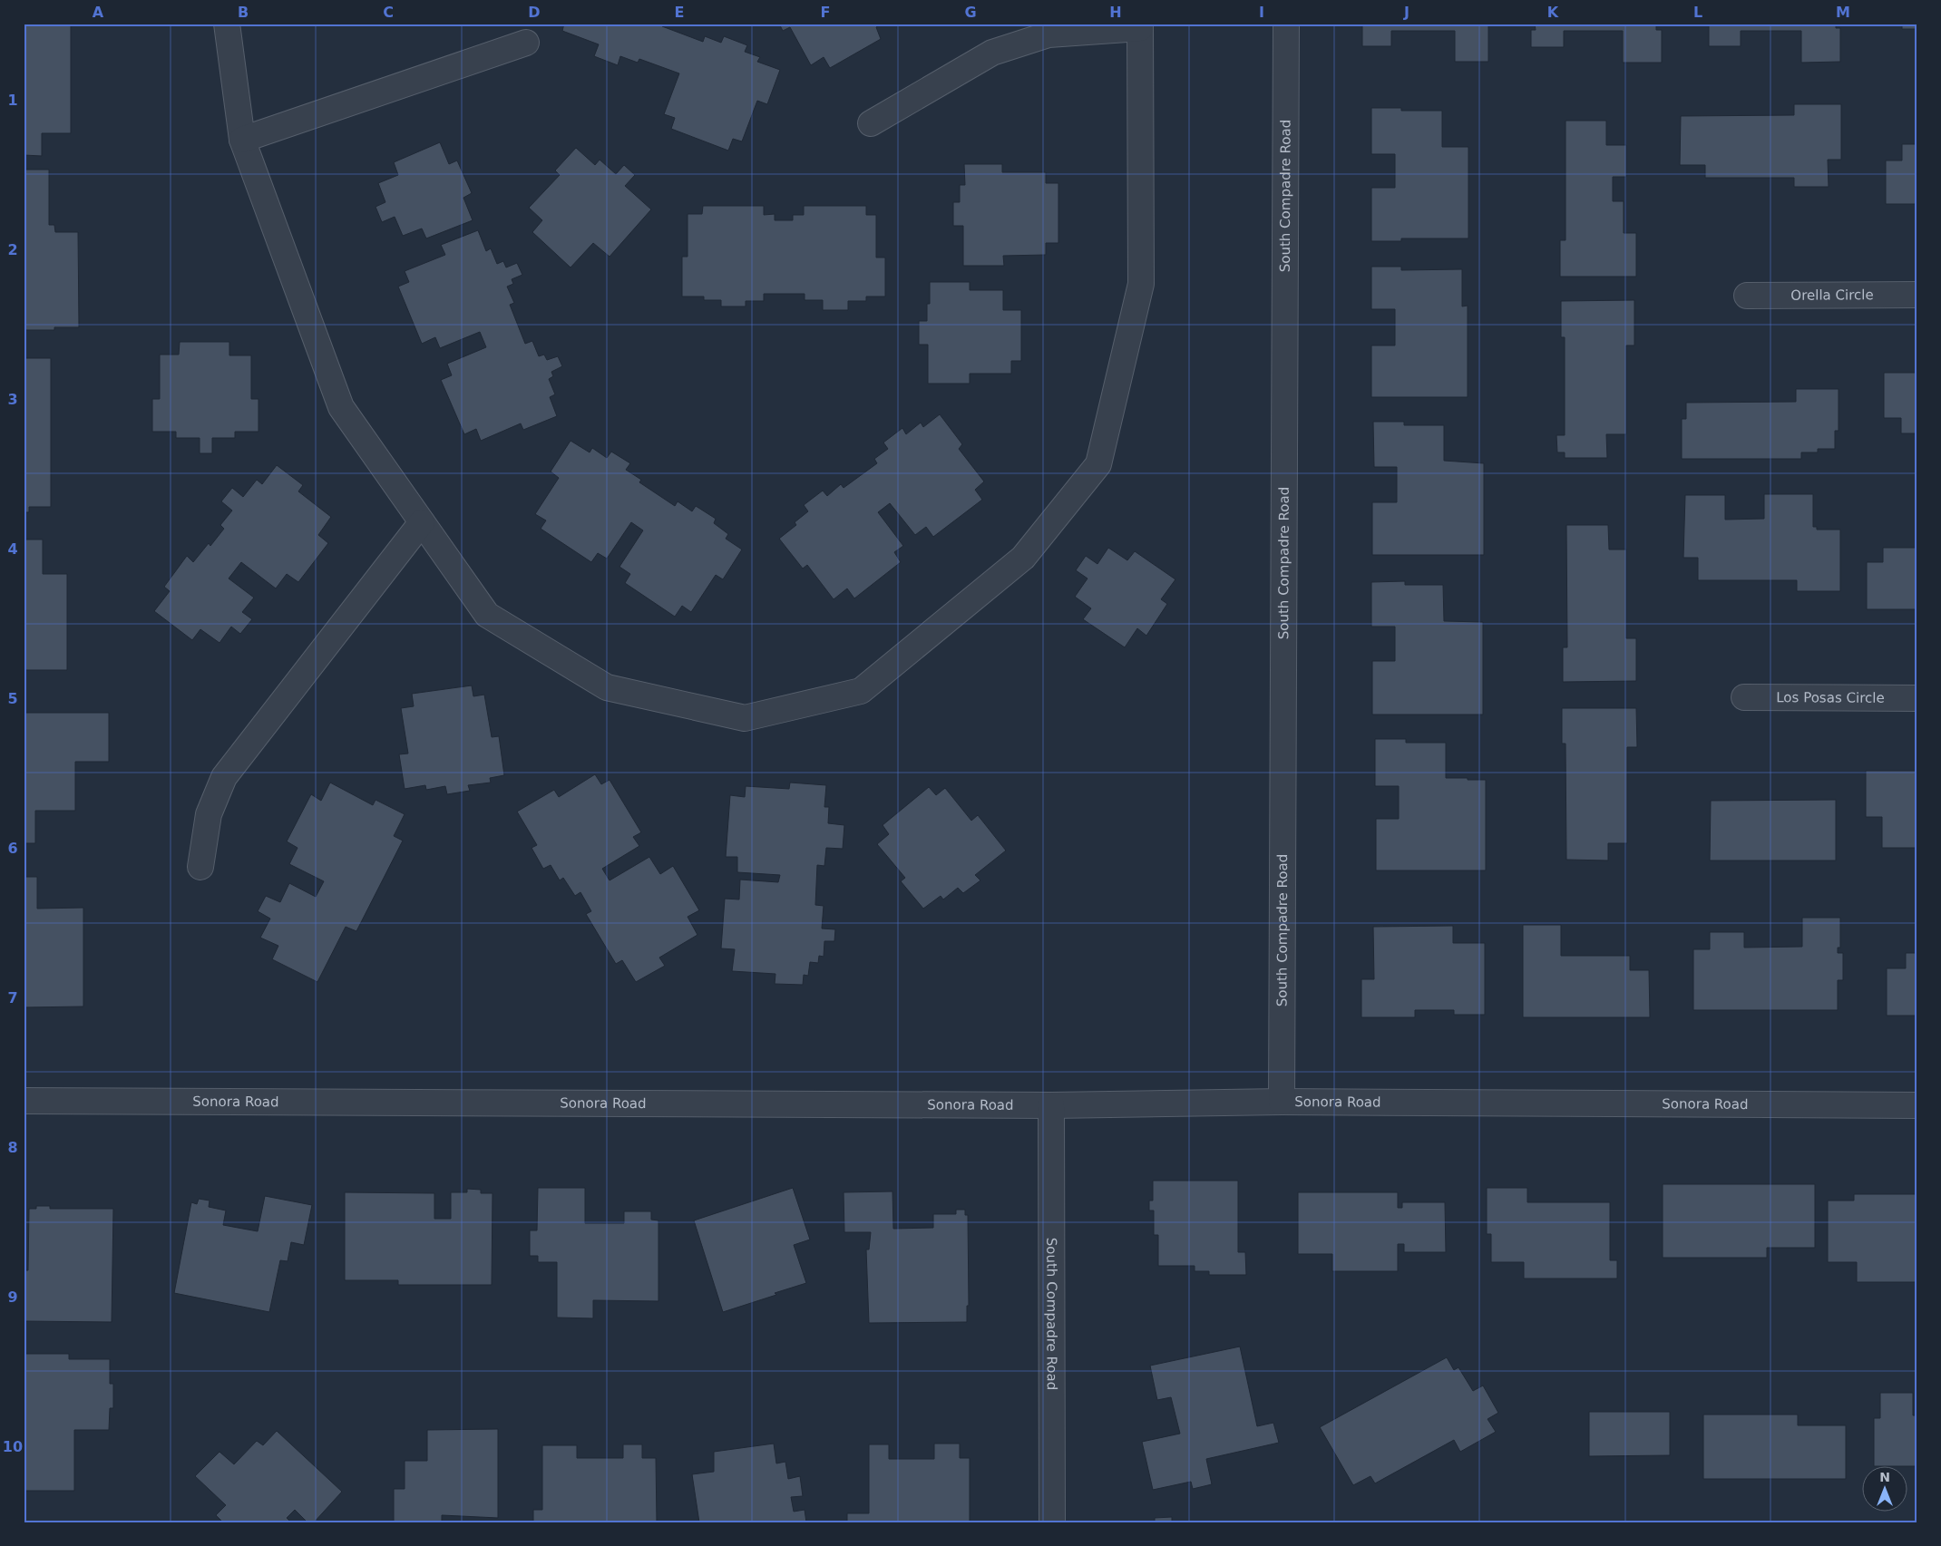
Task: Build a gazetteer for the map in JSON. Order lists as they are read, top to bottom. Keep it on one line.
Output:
{"streets":{"street":["South Compadre Road","Orella Circle","Los Posas Circle","Sonora Road"]},"crossings":[["South Compadre Road","Sonora Road"]],"north":"top","grid":{"columns":["A","B","C","D","E","F","G","H","I","J","K","L","M"],"rows":["1","2","3","4","5","6","7","8","9","10"]}}
